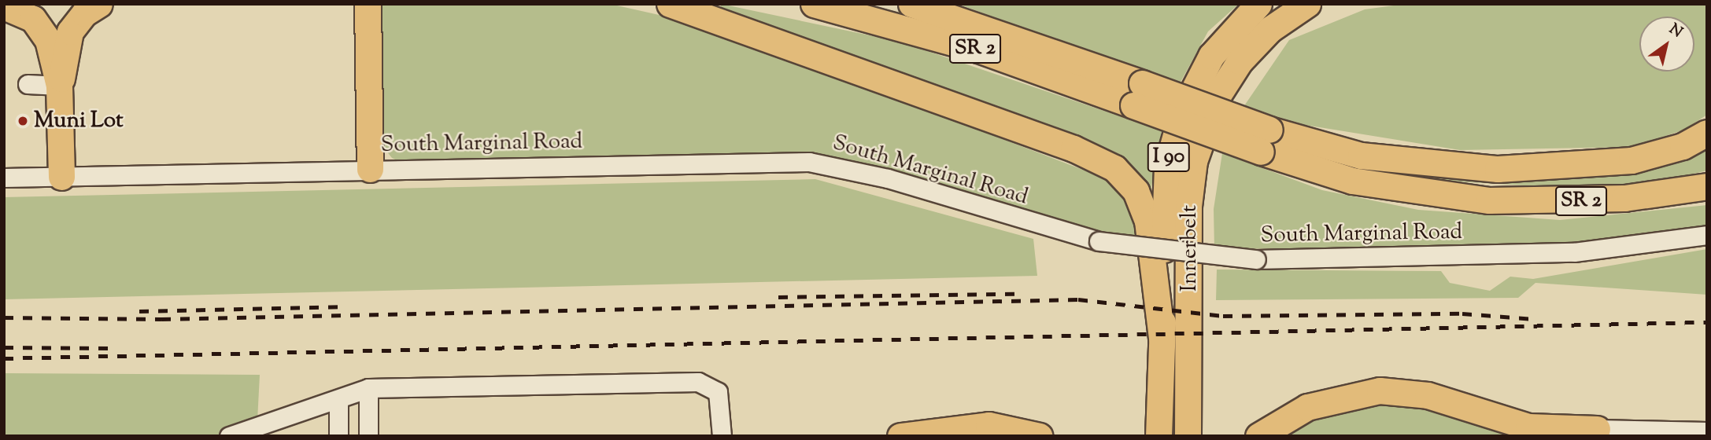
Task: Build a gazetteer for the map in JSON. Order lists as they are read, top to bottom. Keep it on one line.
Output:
{"streets":{"highway":["SR 2","I 90","Innerbelt"],"street":["South Marginal Road"]},"places":["Muni Lot"],"north":"top right"}
